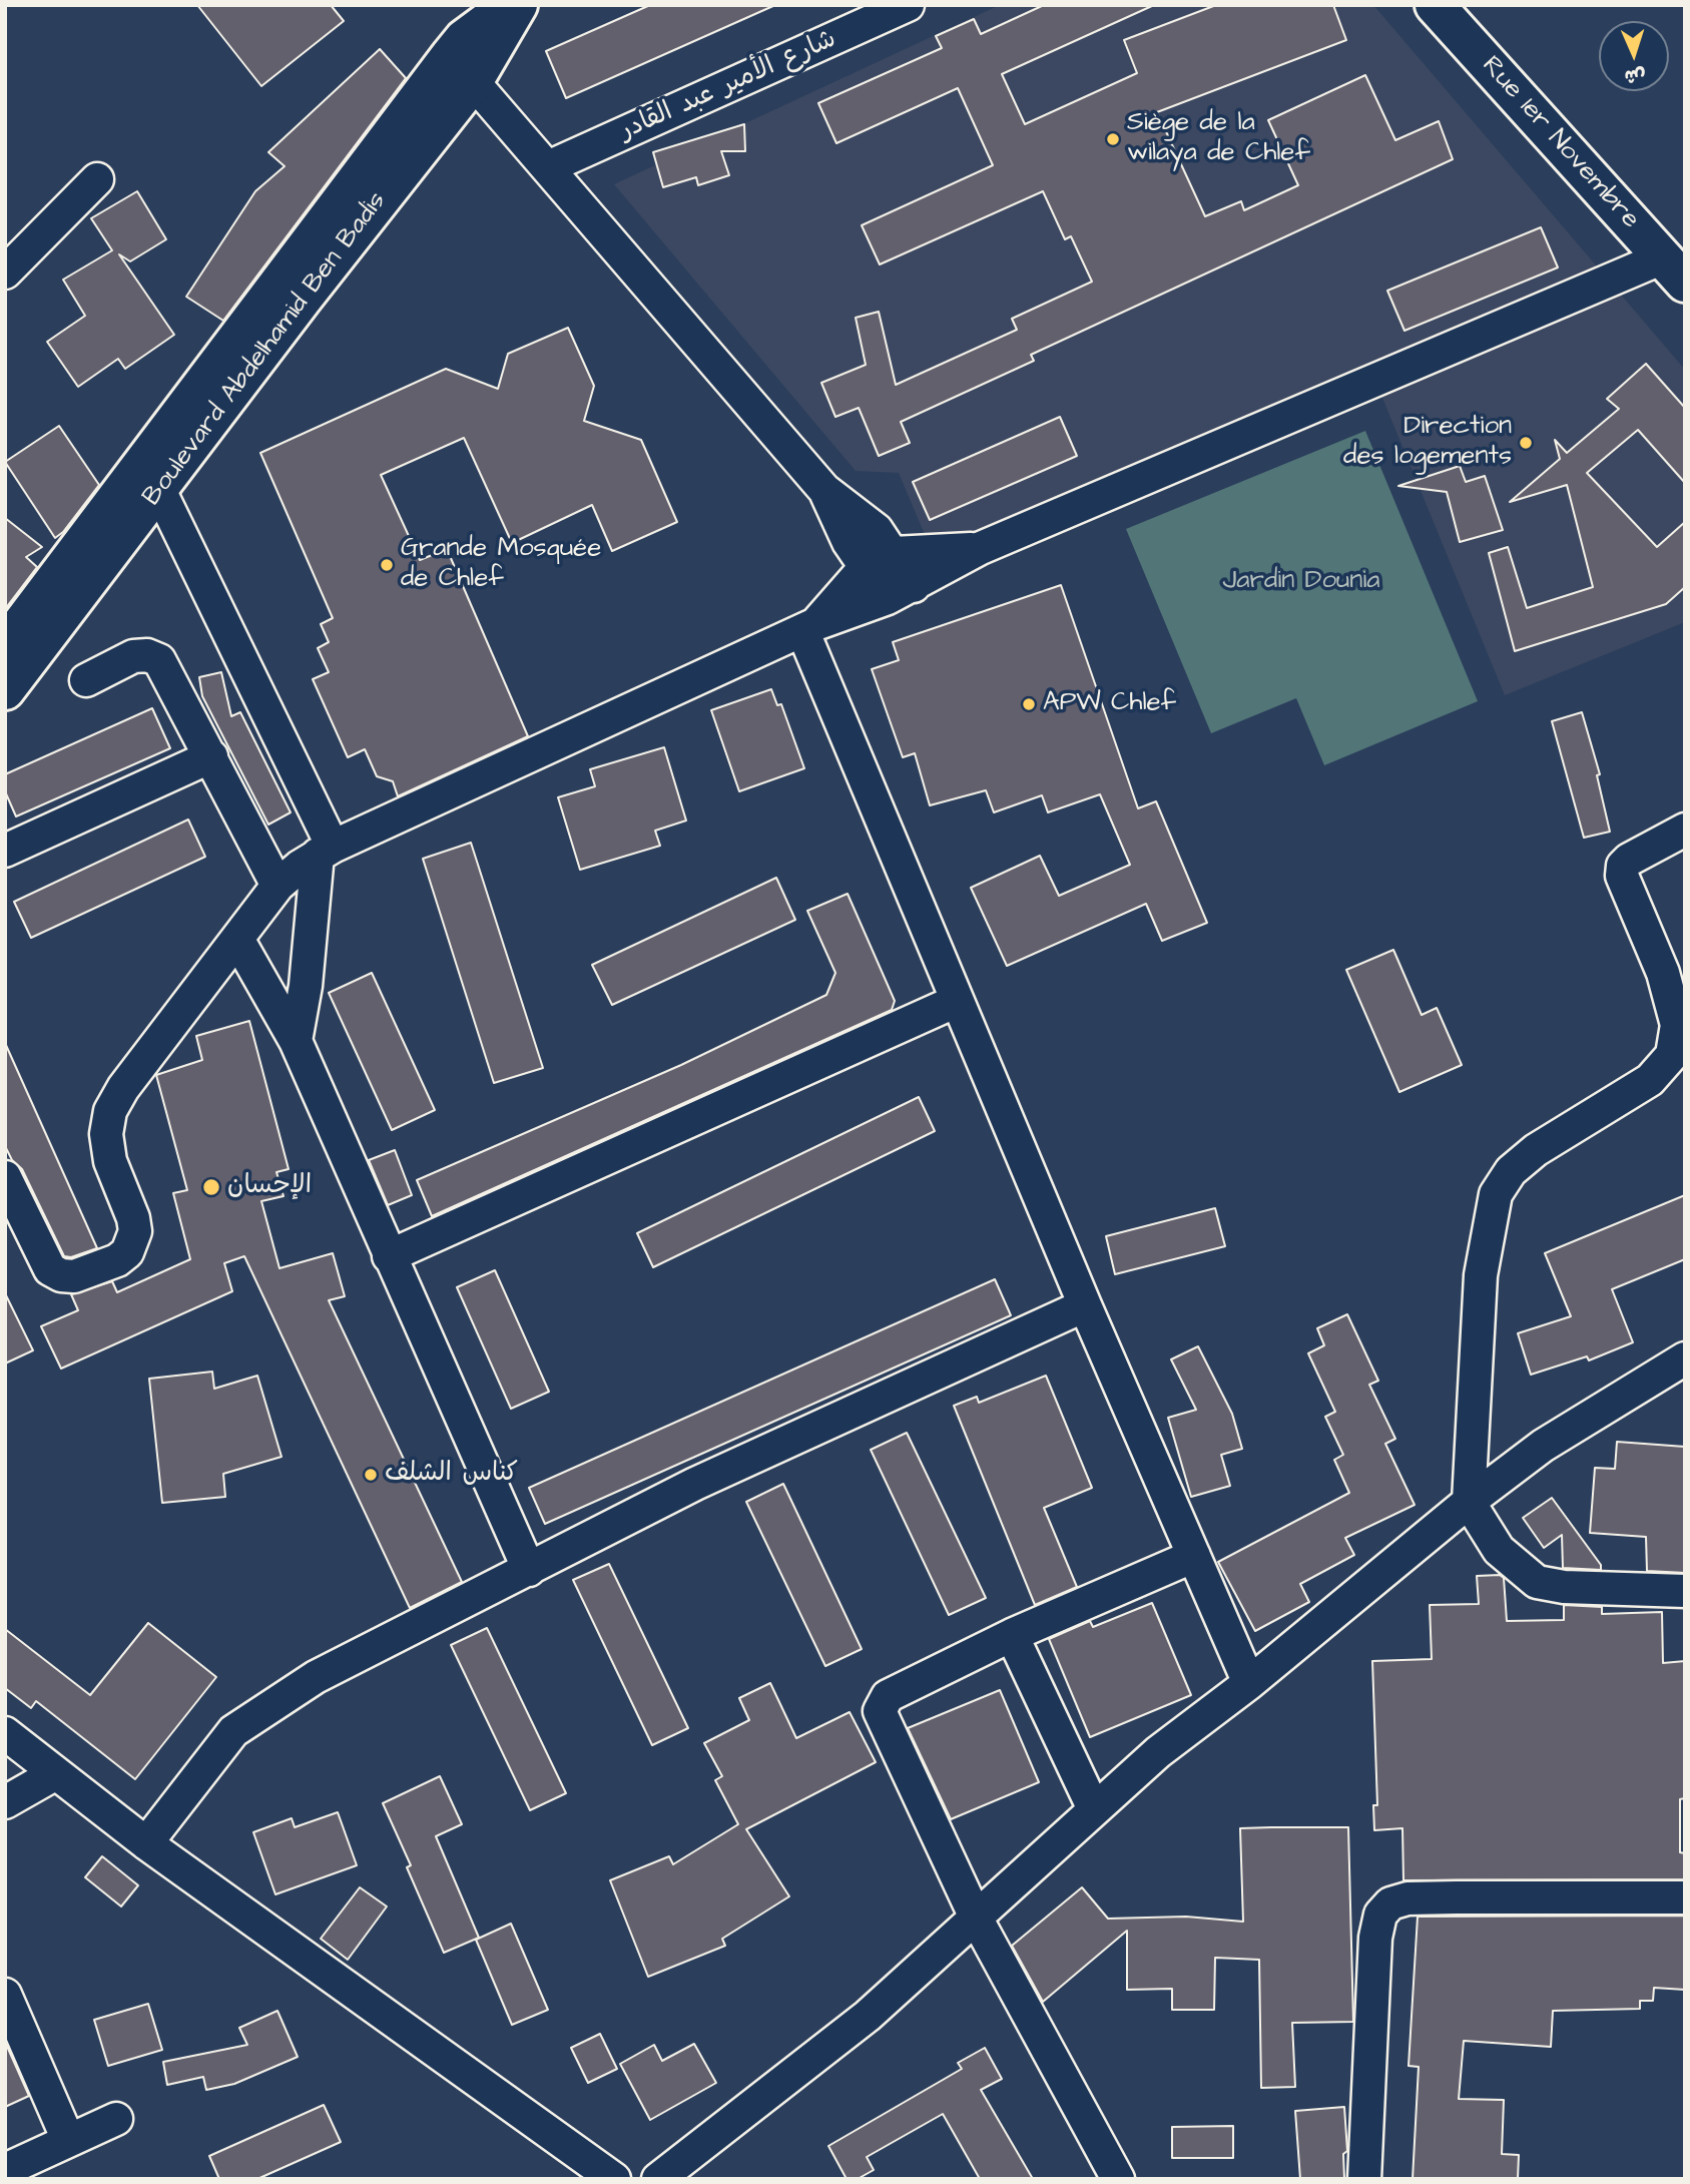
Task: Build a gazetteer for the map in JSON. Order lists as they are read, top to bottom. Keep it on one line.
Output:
{"streets":{"main road":["Rue 1er Novembre","Boulevard Abdelhamid Ben Badis"],"street":["شارع الأمير عبد القادر"]},"parks":["Jardin Dounia"],"places":["Siège de la wilaya de Chlef","Direction des logements","Grande Mosquée de Chlef","APW Chlef","الإحسان","كناس الشلف"],"north":"bottom"}
